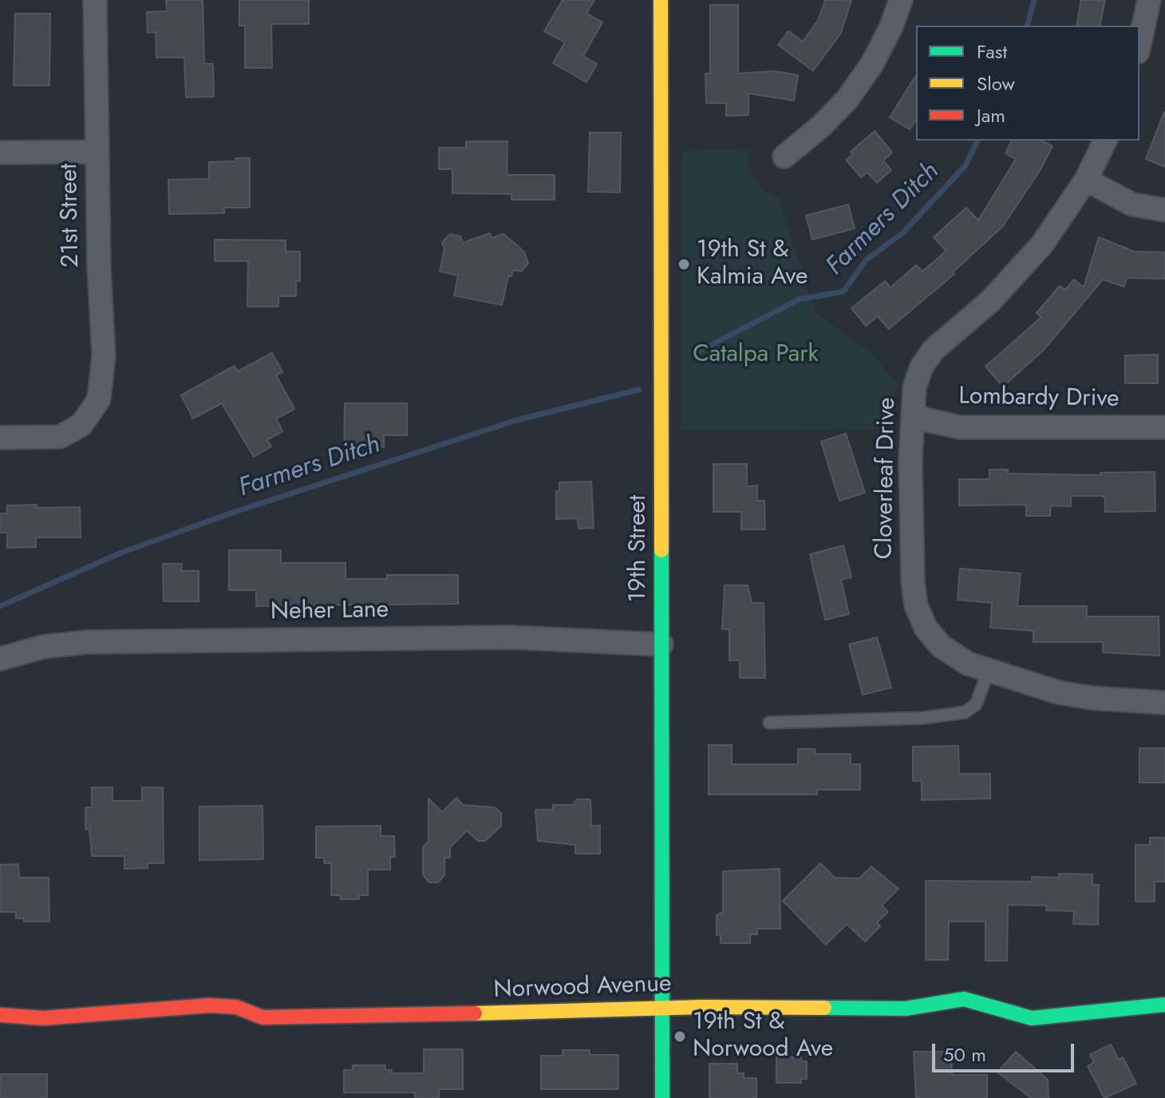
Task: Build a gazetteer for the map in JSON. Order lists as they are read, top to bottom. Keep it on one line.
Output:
{"streets":{"street":["21st Street","Lombardy Drive","Cloverleaf Drive","19th Street","Neher Lane","Norwood Avenue"]},"crossings":[["Lombardy Drive","Cloverleaf Drive"],["19th Street","Neher Lane"],["19th Street","Norwood Avenue"]],"water":["Farmers Ditch"],"parks":["Catalpa Park"],"places":["19th St & Kalmia Ave","19th St & Norwood Ave"],"legend":["Fast","Slow","Jam"],"scale_bar":"50 m"}
